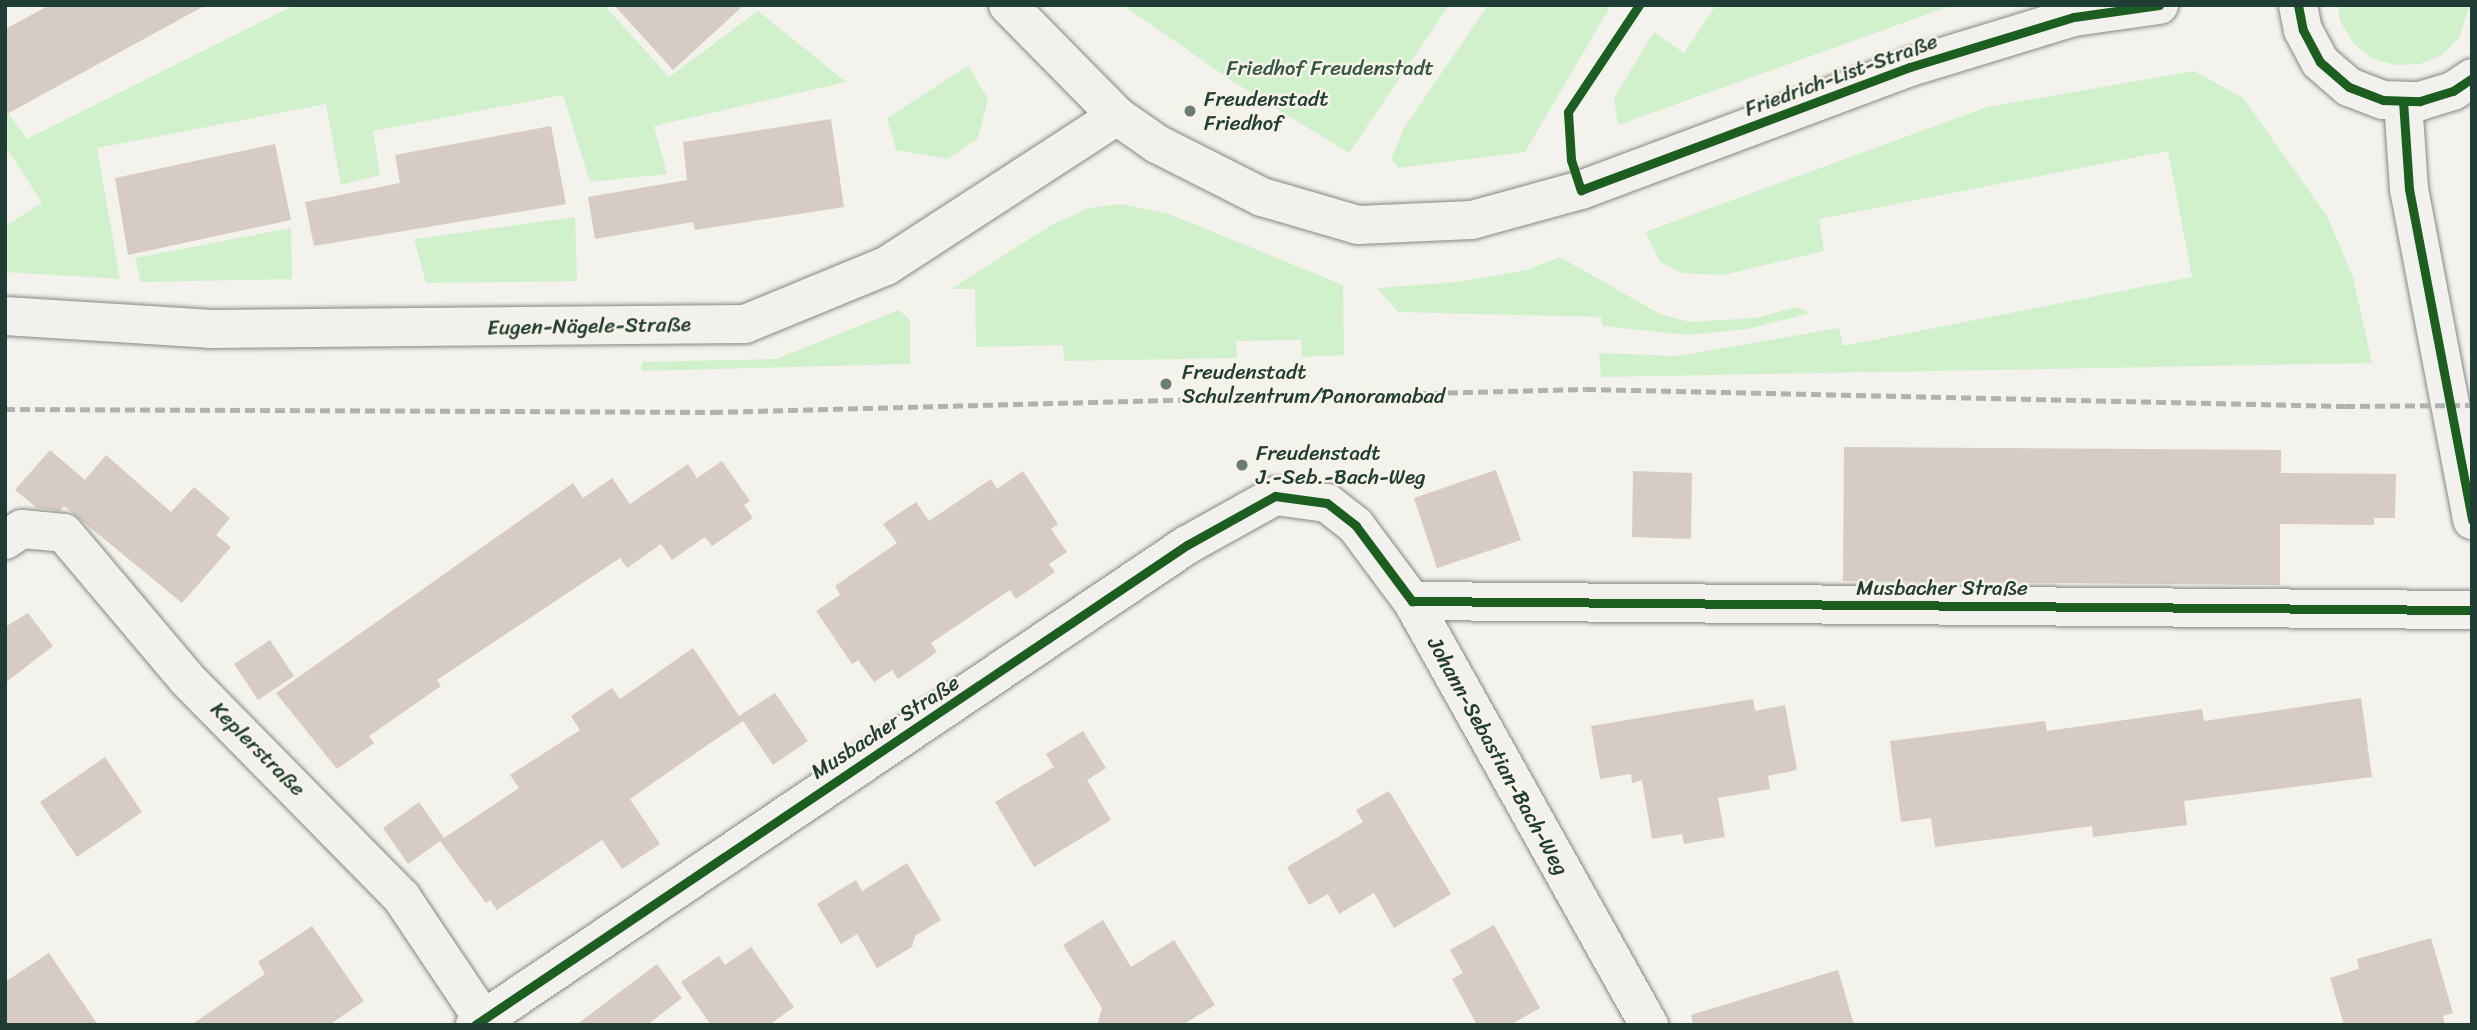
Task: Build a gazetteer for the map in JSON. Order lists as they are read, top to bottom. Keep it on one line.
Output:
{"streets":{"street":["Friedrich-List-Straße","Eugen-Nägele-Straße","Musbacher Straße","Keplerstraße","Johann-Sebastian-Bach-Weg"]},"crossings":[["Friedrich-List-Straße","Eugen-Nägele-Straße"],["Musbacher Straße","Keplerstraße"],["Musbacher Straße","Johann-Sebastian-Bach-Weg"]],"parks":["Friedhof Freudenstadt"],"places":["Freudenstadt Friedhof","Freudenstadt Schulzentrum/Panoramabad","Freudenstadt J.-Seb.-Bach-Weg"]}
